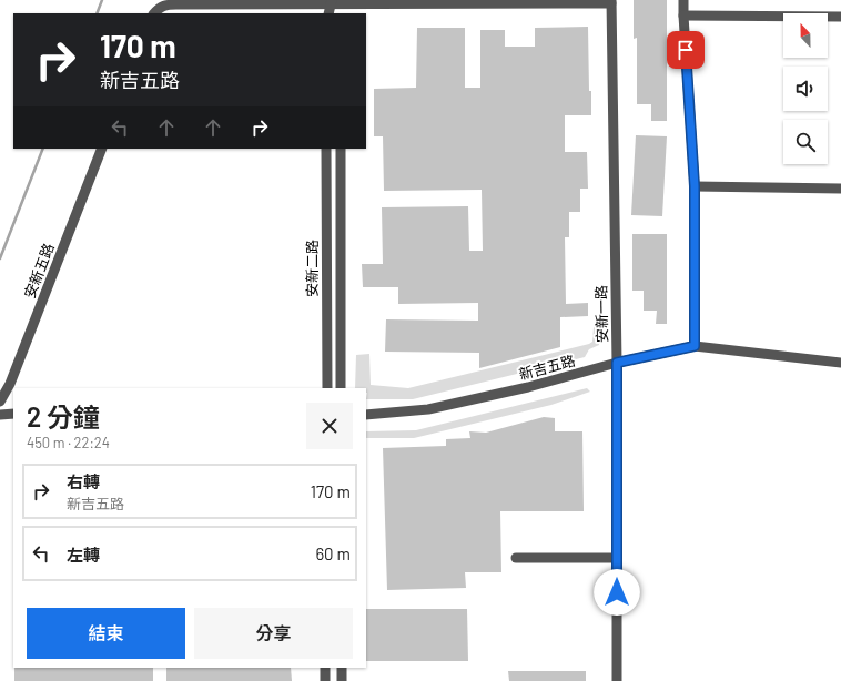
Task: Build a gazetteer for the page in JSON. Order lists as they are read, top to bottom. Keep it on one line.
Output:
{"streets":{"street":["安新二路","安新五路","安新一路","新吉五路"]},"crossings":[["安新一路","新吉五路"]],"north":"top","page":{"turn":["170 m","新吉五路"],"heading":["2 分鐘","450 m · 22:24"],"list":[{"name":"右轉","note":"新吉五路","value":"170 m"},{"name":"左轉","value":"60 m"}],"buttons":["結束","分享"]}}
